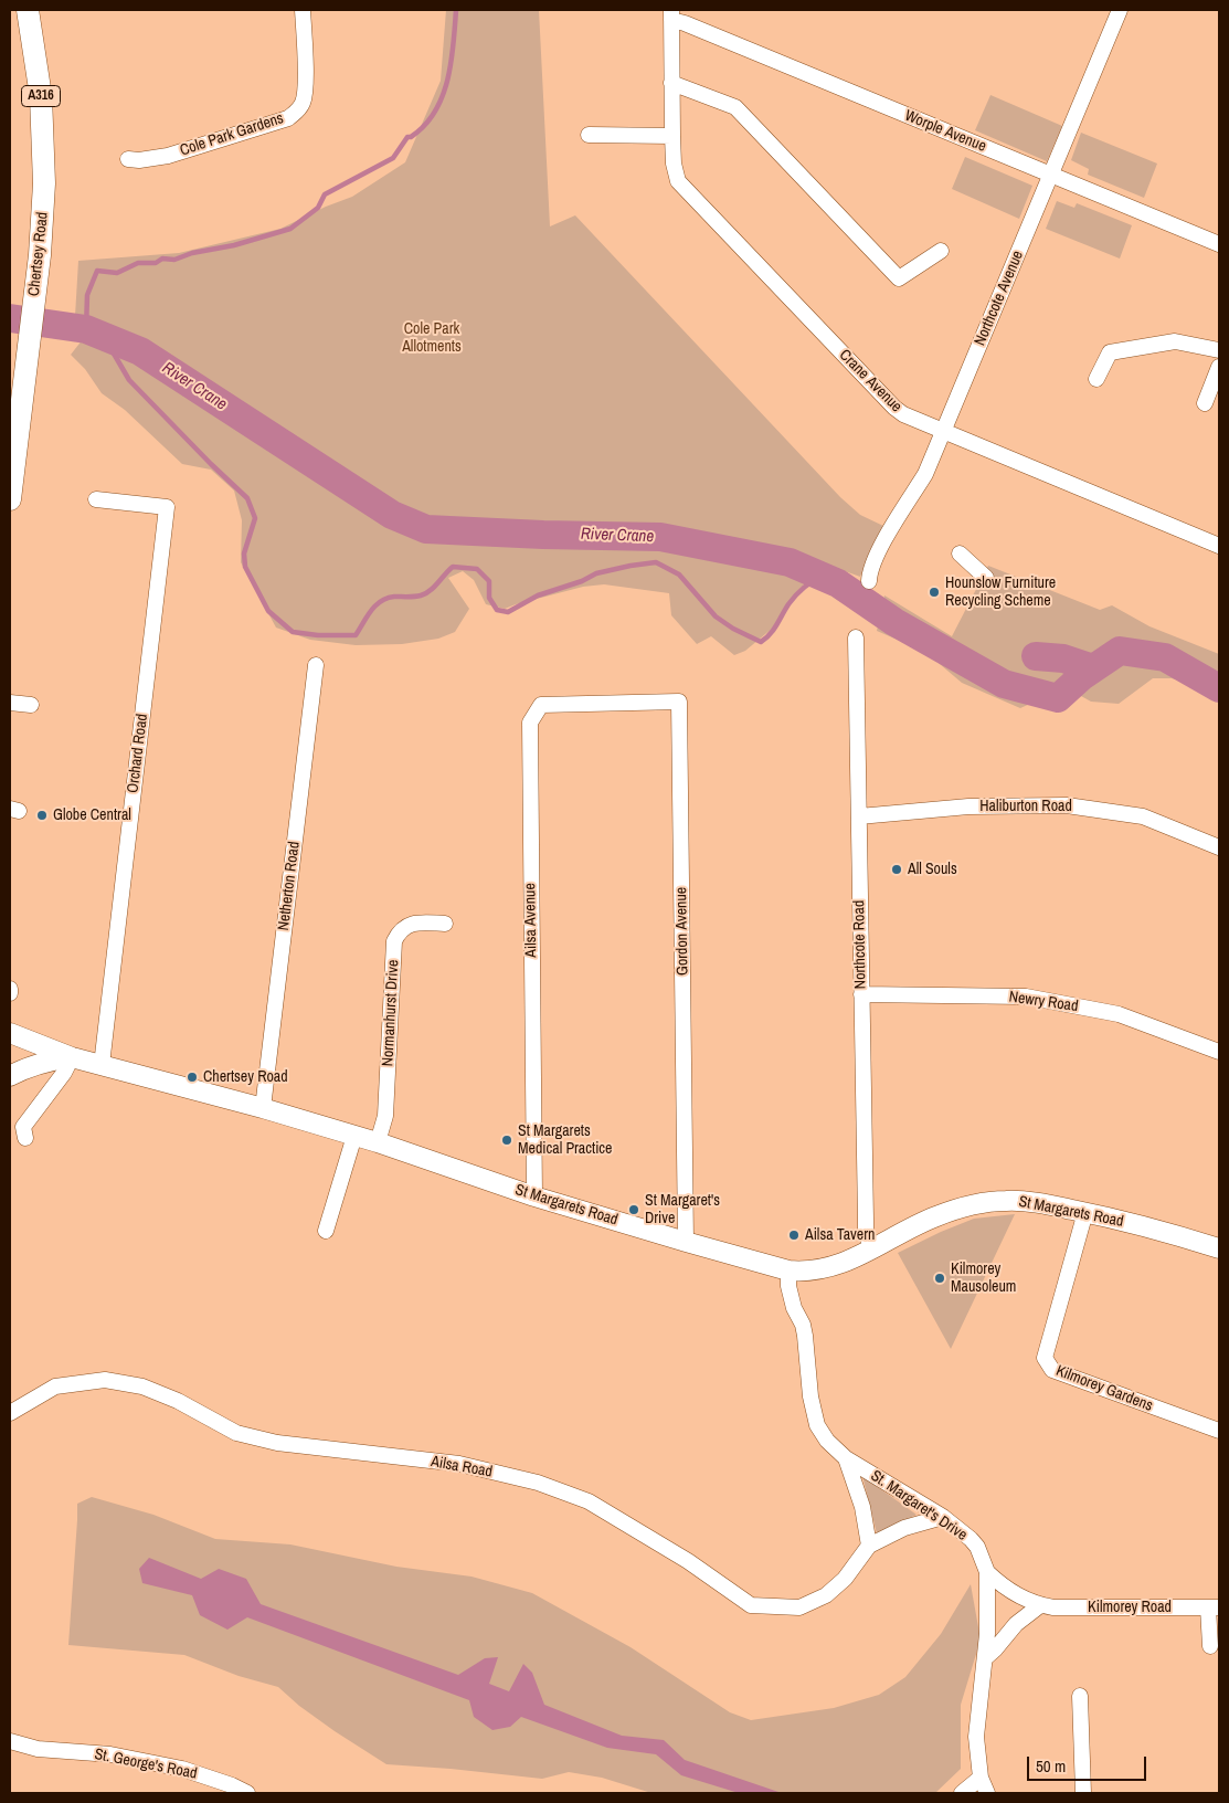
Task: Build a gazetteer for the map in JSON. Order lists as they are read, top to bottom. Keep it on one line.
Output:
{"streets":{"highway":["A316","Chertsey Road"],"main road":["St Margarets Road"],"street":["Worple Avenue","Cole Park Gardens","Northcote Avenue","Crane Avenue","Orchard Road","Haliburton Road","Netherton Road","Ailsa Avenue","Gordon Avenue","Northcote Road","Newry Road","Normanhurst Drive","Kilmorey Gardens","Ailsa Road","St. Margaret's Drive","Kilmorey Road","St. George's Road"]},"crossings":[["Worple Avenue","Northcote Avenue"],["Worple Avenue","Crane Avenue"],["Northcote Avenue","Crane Avenue"],["Orchard Road","St Margarets Road"],["Haliburton Road","Northcote Road"],["Netherton Road","St Margarets Road"],["Ailsa Avenue","Gordon Avenue"],["Ailsa Avenue","St Margarets Road"],["Gordon Avenue","St Margarets Road"],["Northcote Road","Newry Road"],["Northcote Road","St Margarets Road"],["Normanhurst Drive","St Margarets Road"],["St Margarets Road","Kilmorey Gardens"],["St Margarets Road","St. Margaret's Drive"],["Ailsa Road","St. Margaret's Drive"],["St. Margaret's Drive","Kilmorey Road"]],"water":["River Crane"],"parks":["Cole Park Allotments"],"places":["Hounslow Furniture Recycling Scheme","Globe Central","All Souls","Chertsey Road","St Margarets Medical Practice","St Margaret's Drive","Ailsa Tavern","Kilmorey Mausoleum"],"scale_bar":"50 m"}
